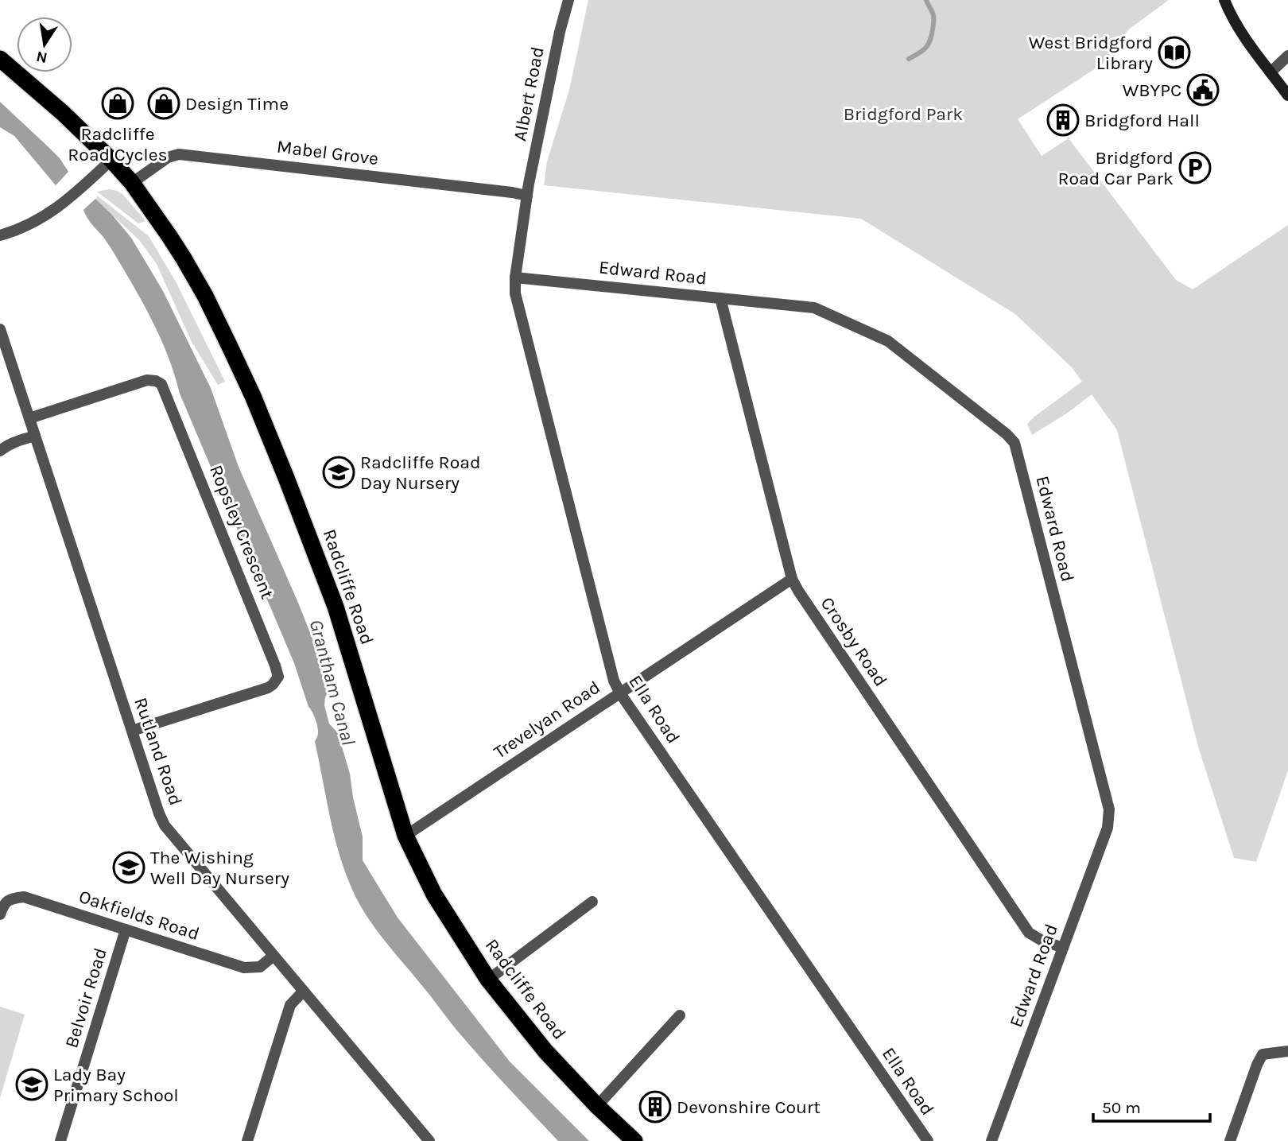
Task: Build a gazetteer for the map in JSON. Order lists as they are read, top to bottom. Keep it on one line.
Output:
{"streets":{"highway":["Radcliffe Road"],"street":["Albert Road","Mabel Grove","Edward Road","Ropsley Crescent","Crosby Road","Ella Road","Trevelyan Road","Rutland Road","Oakfields Road","Belvoir Road"]},"crossings":[["Albert Road","Mabel Grove"],["Albert Road","Ella Road"],["Mabel Grove","Radcliffe Road"],["Mabel Grove","Ella Road"],["Edward Road","Crosby Road"],["Edward Road","Ella Road"],["Ropsley Crescent","Rutland Road"],["Radcliffe Road","Trevelyan Road"],["Crosby Road","Trevelyan Road"],["Ella Road","Trevelyan Road"],["Rutland Road","Oakfields Road"],["Oakfields Road","Belvoir Road"]],"water":["Grantham Canal"],"parks":["Bridgford Park"],"places":{"library":["West Bridgford Library"],"public building":["WBYPC"],"shop":["Radcliffe Road Cycles","Design Time"],"building":["Bridgford Hall","Devonshire Court"],"parking":["Bridgford Road Car Park"],"school or university":["Radcliffe Road Day Nursery","The Wishing Well Day Nursery","Lady Bay Primary School"]},"scale_bar":"50 m","north":"bottom"}
